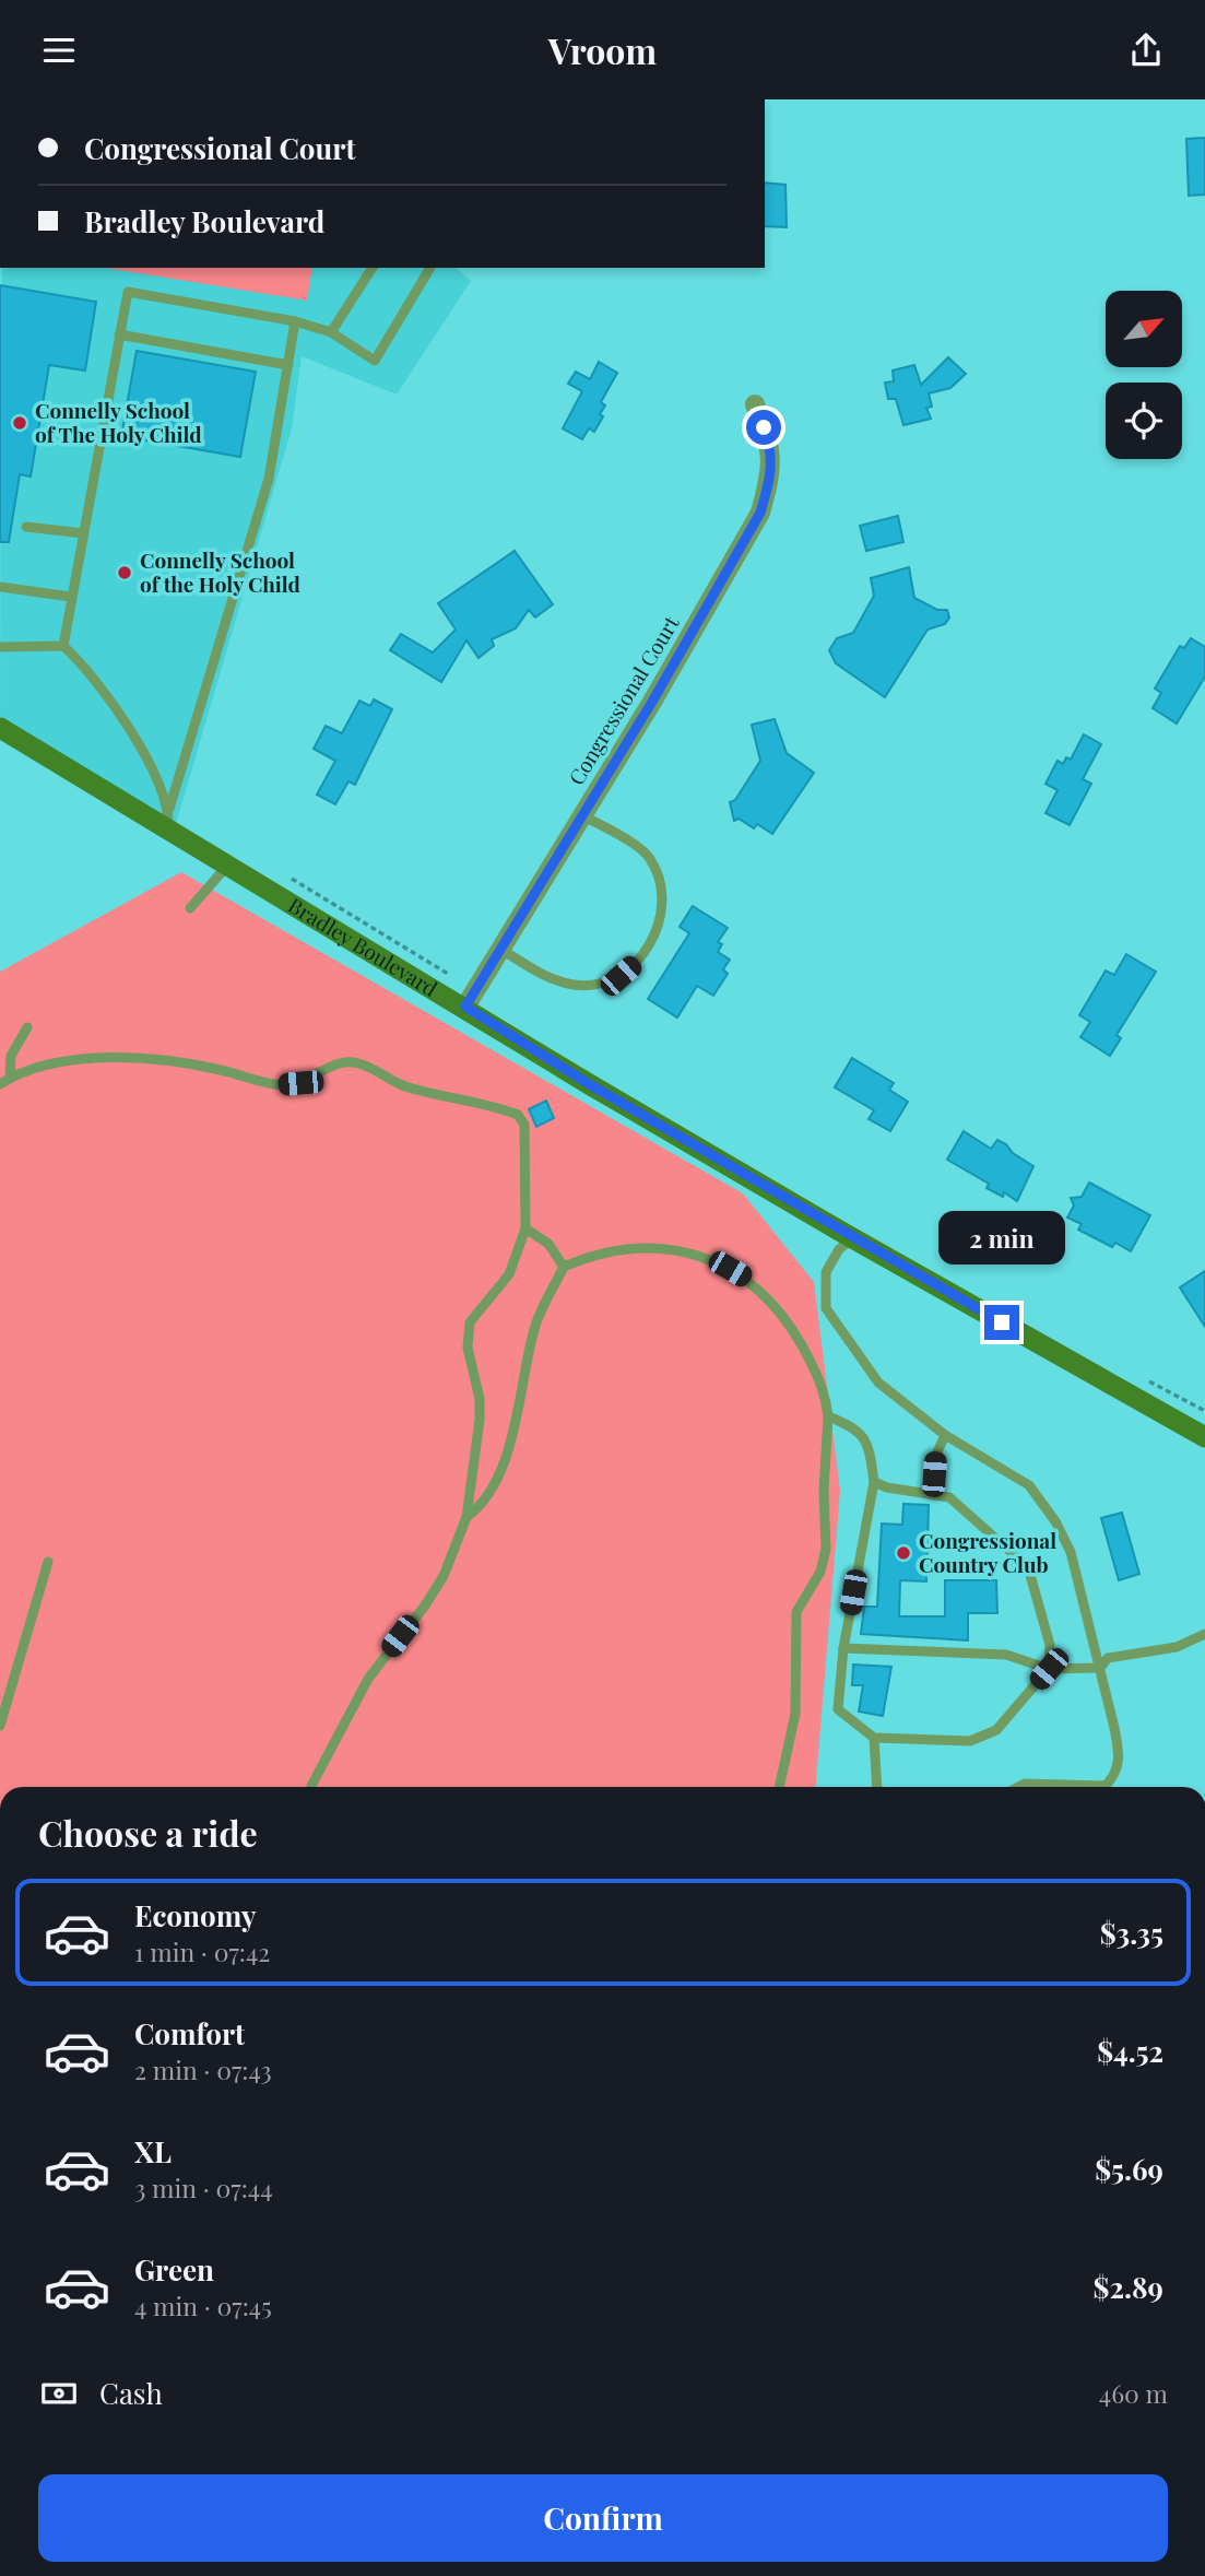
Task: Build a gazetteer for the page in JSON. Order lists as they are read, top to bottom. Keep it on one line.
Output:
{"streets":{"main road":["Bradley Boulevard"],"street":["Congressional Court"]},"crossings":[["Congressional Court","Bradley Boulevard"]],"places":["Connelly School of The Holy Child","Connelly School of the Holy Child","Congressional Country Club"],"north":"top right","page":{"header":"Vroom","banner":["Congressional Court","Bradley Boulevard"],"bubble":"2 min","heading":"Choose a ride","list":[{"name":"Economy","note":"1 min · 07:42","value":"$3.35"},{"name":"Comfort","note":"2 min · 07:43","value":"$4.52"},{"name":"XL","note":"3 min · 07:44","value":"$5.69"},{"name":"Green","note":"4 min · 07:45","value":"$2.89"}],"pay":["Cash","460 m"],"buttons":"Confirm"}}
